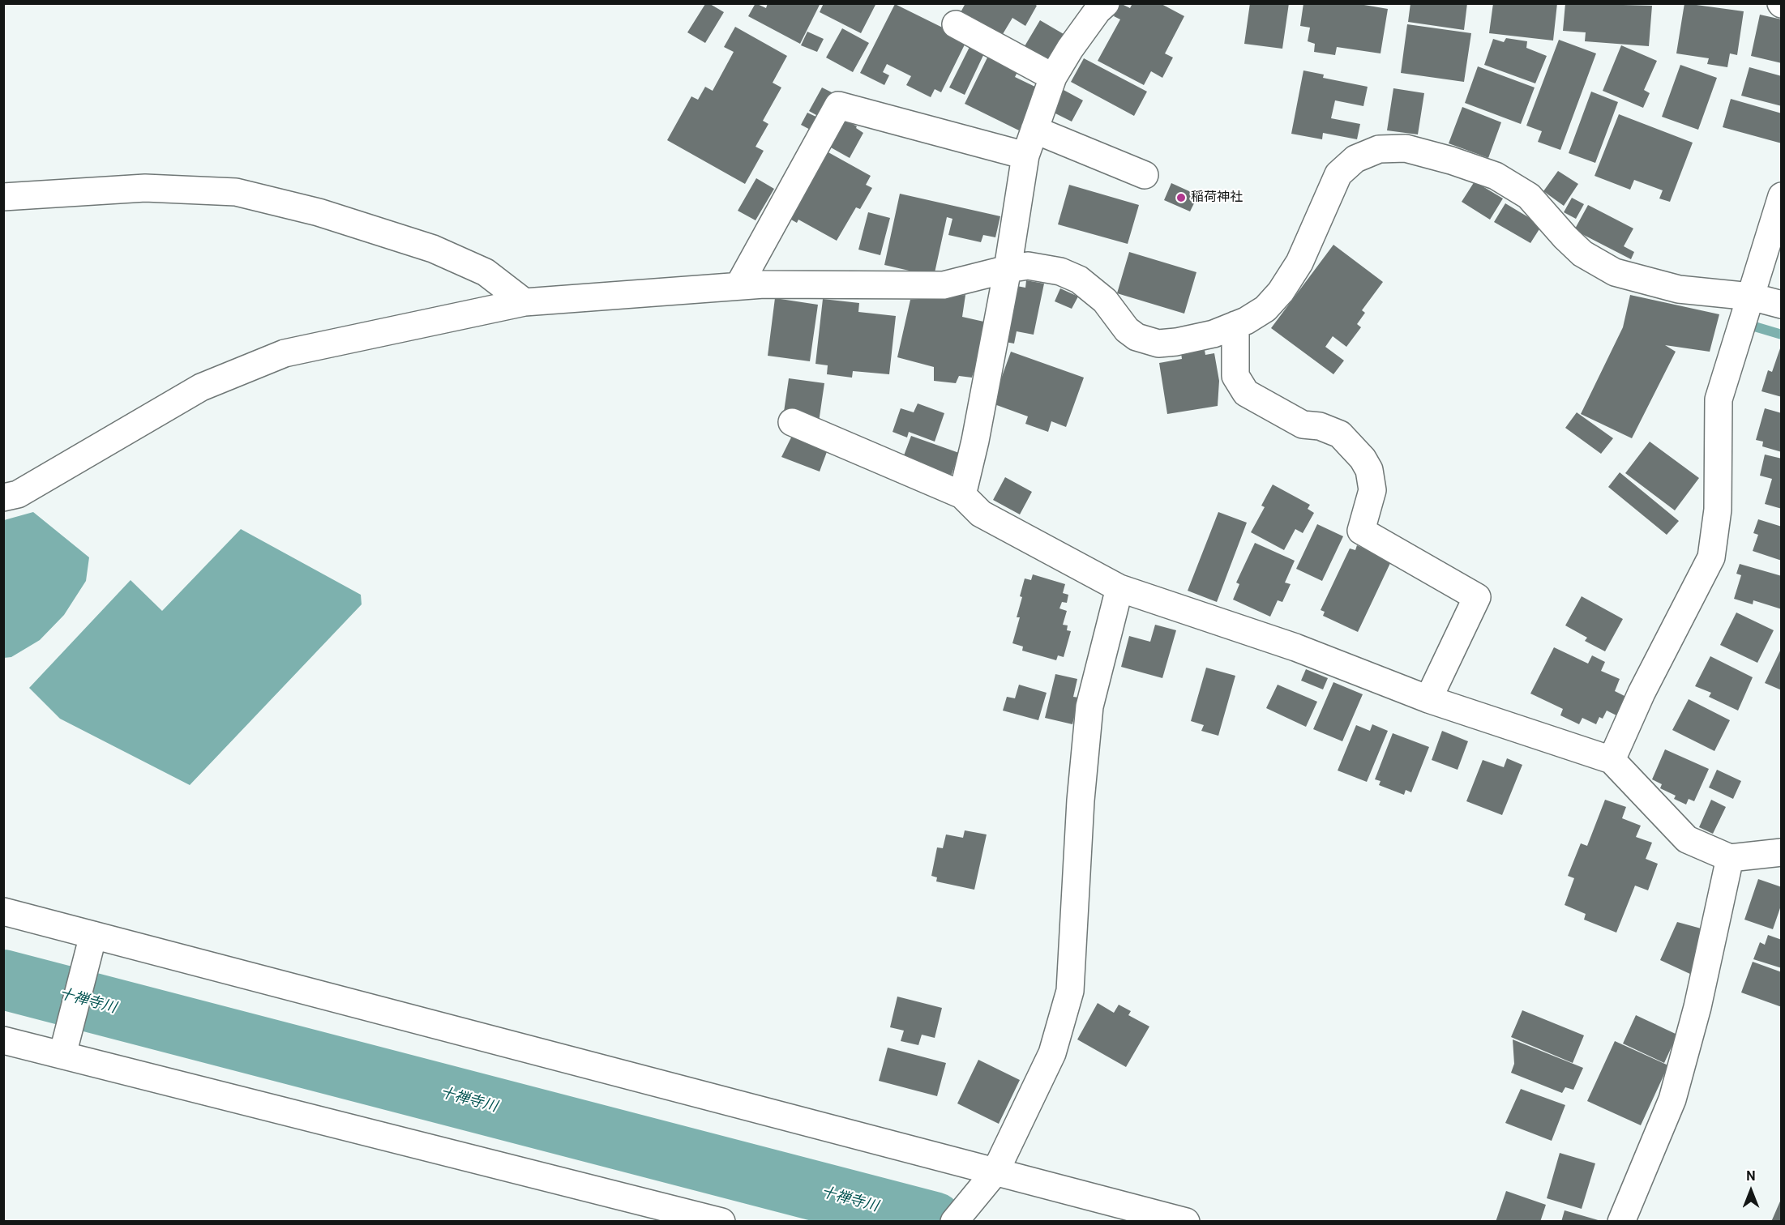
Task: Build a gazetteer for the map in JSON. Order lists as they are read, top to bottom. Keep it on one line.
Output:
{"water":["十禅寺川"],"places":["稲荷神社"],"north":"top"}
